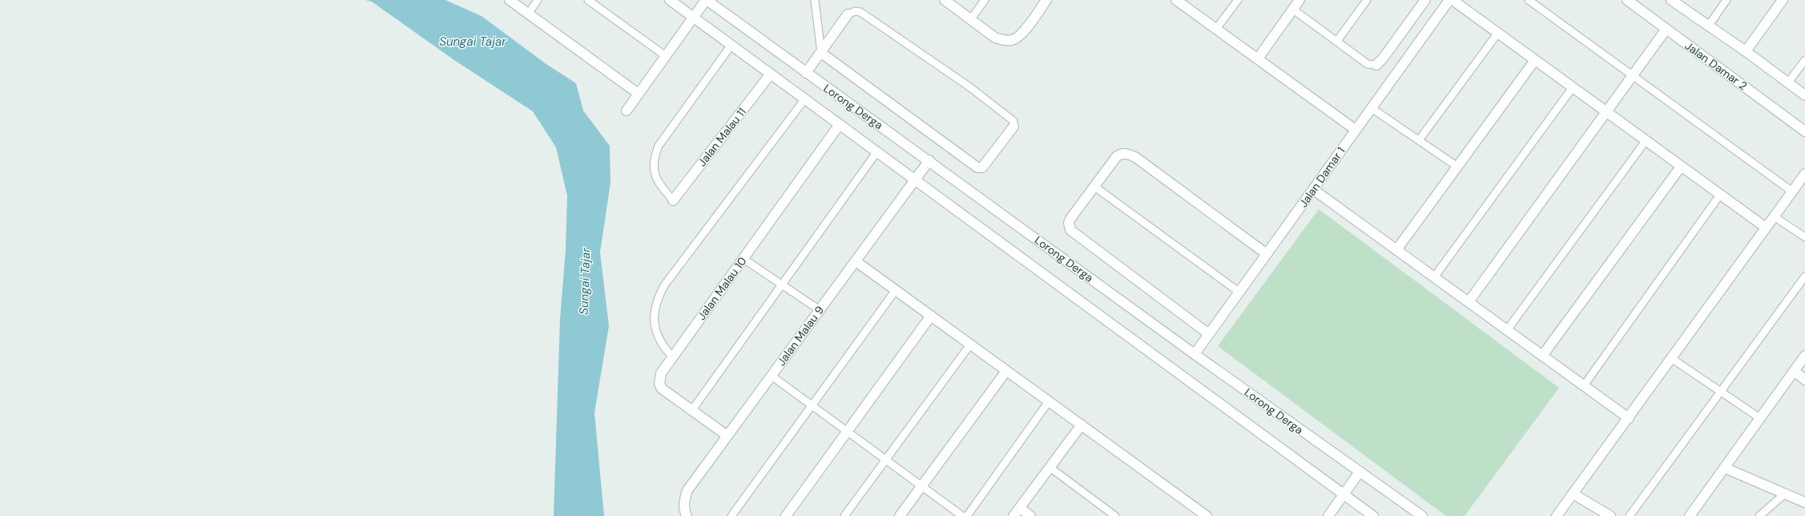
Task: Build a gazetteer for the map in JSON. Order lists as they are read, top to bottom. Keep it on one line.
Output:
{"streets":{"street":["Jalan Damar 2","Lorong Derga","Jalan Malau 11","Jalan Damar 1","Jalan Malau 10","Jalan Malau 9"]},"crossings":[["Lorong Derga","Jalan Damar 1"],["Lorong Derga","Jalan Malau 9"],["Jalan Malau 10","Jalan Malau 9"]],"water":["Sungai Tajar"]}
